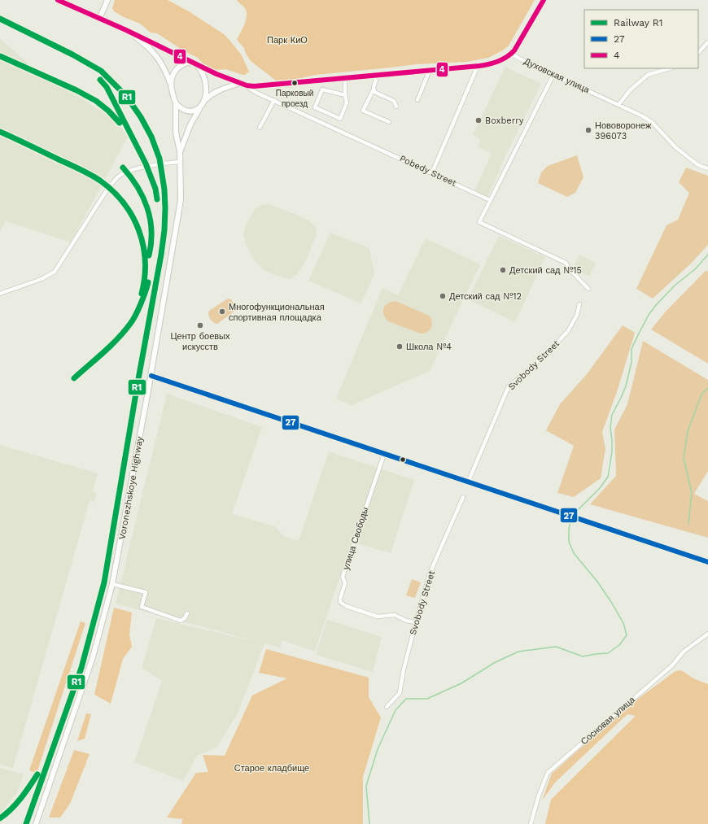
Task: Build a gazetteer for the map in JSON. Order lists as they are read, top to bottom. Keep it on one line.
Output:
{"streets":{"main road":["Духовская улица","Voronezhskoye Highway"],"street":["Pobedy Street","Svobody Street","улица Свободы","Сосновая улица"]},"crossings":[["Svobody Street","улица Свободы"]],"parks":["Парк КиО","Старое кладбище"],"places":["Парковый проезд","Boxberry","Нововоронеж 396073","Детский сад №15","Детский сад №12","Многофункциональная спортивная площадка","Центр боевых искусств","Школа №4"],"lines":["transit line 4","rail line R1","transit line 27"],"legend":["Railway R1","27","4"]}
